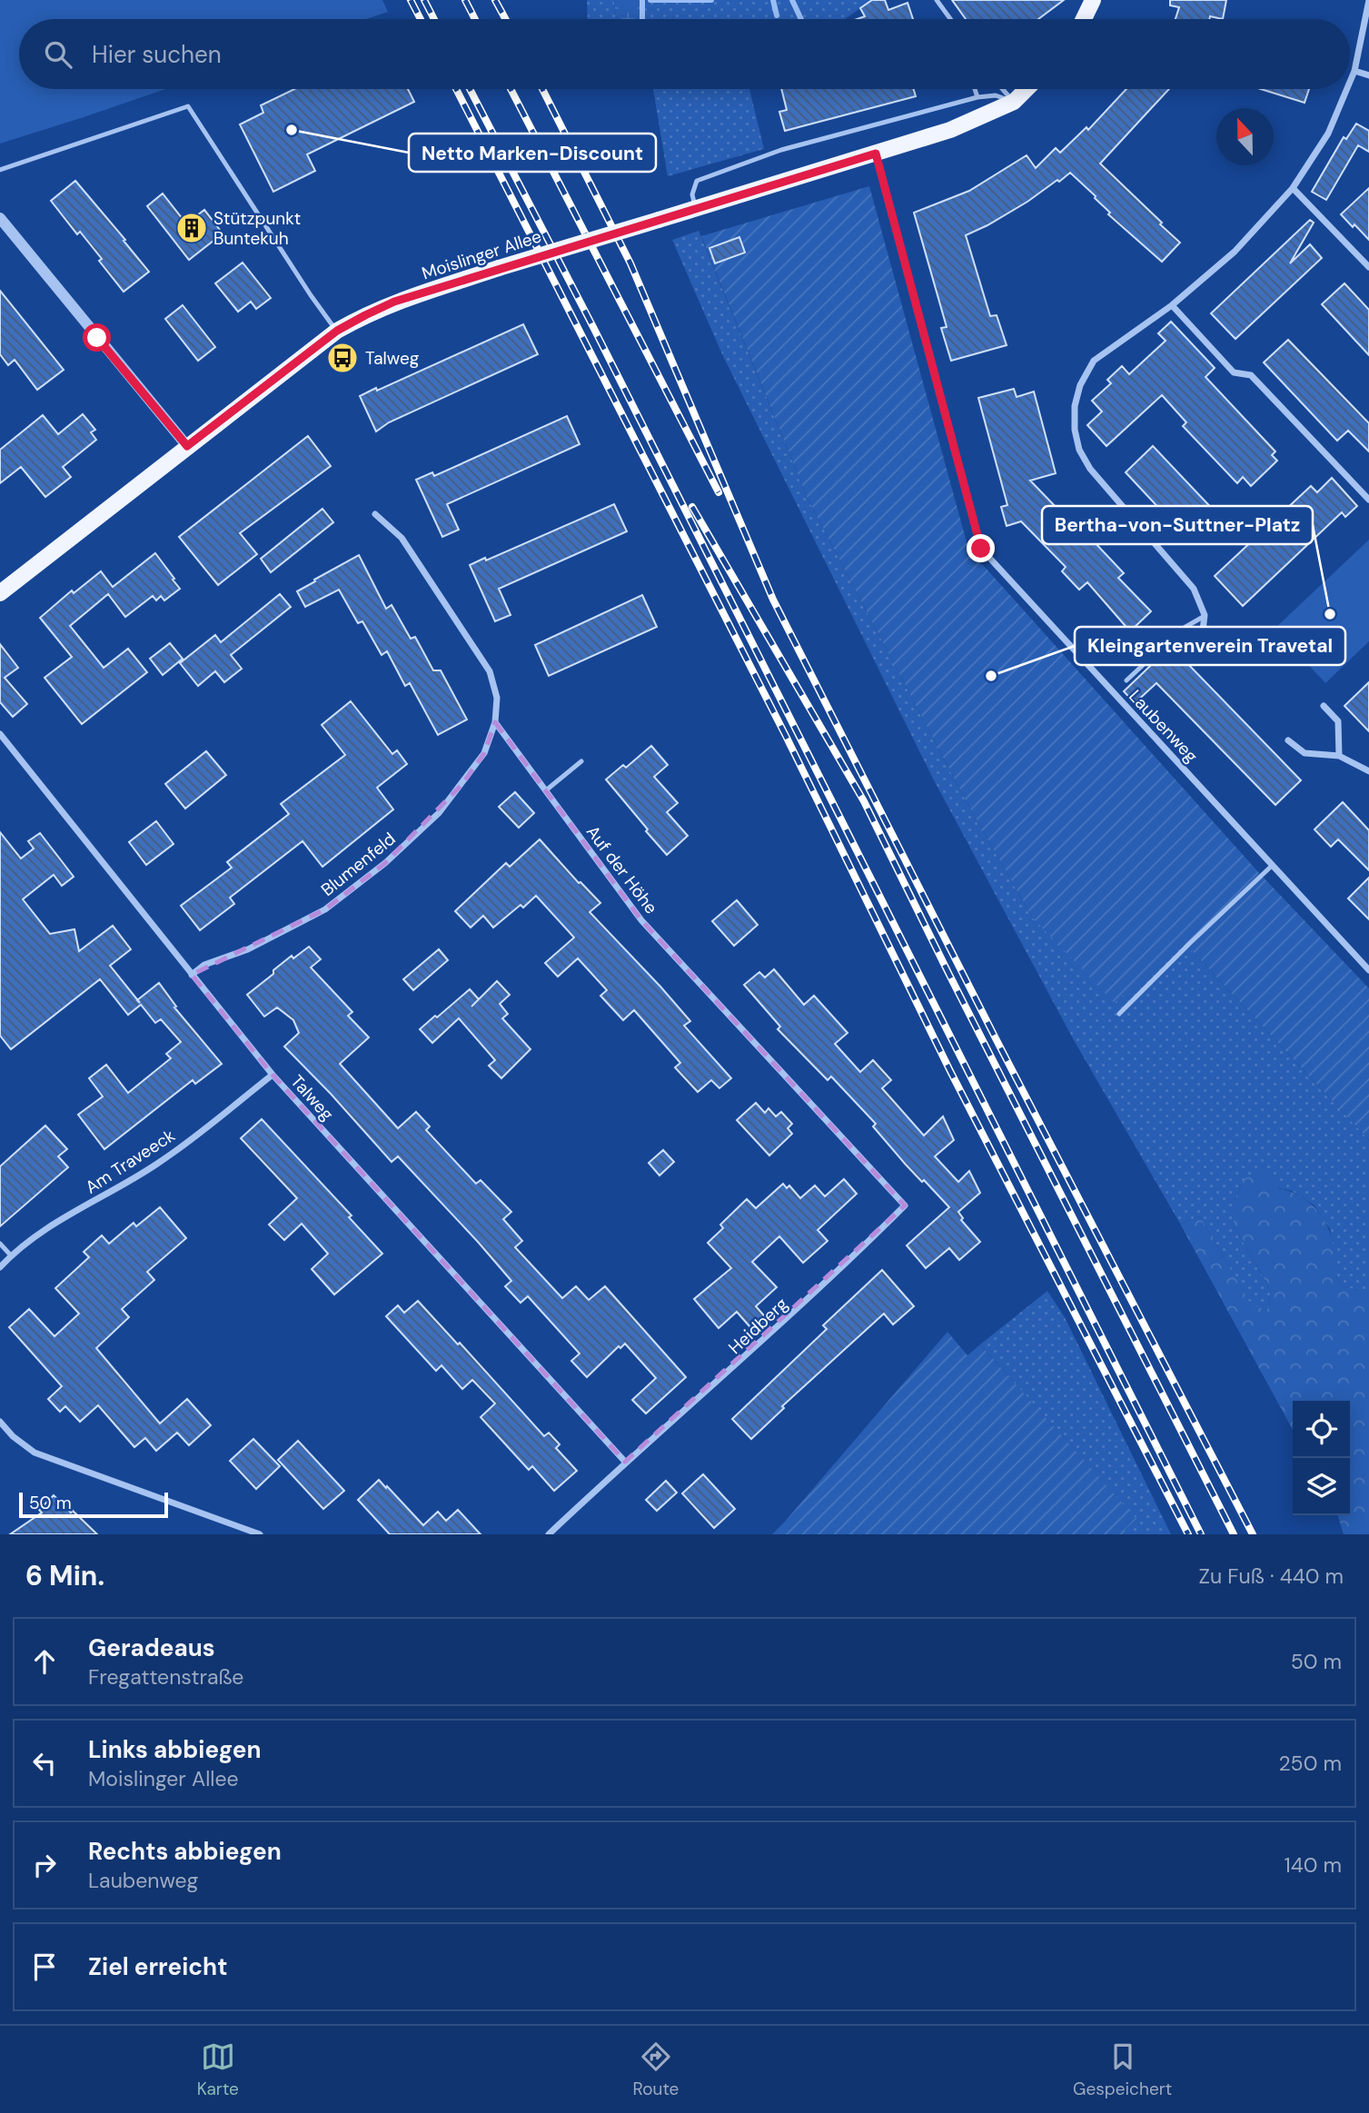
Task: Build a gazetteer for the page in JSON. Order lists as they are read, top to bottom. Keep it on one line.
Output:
{"streets":{"main road":["Moislinger Allee"],"street":["Laubenweg","Blumenfeld","Auf der Höhe","Talweg","Am Traveeck","Heidberg"]},"crossings":[["Moislinger Allee","Laubenweg"],["Blumenfeld","Auf der Höhe"],["Blumenfeld","Talweg"],["Auf der Höhe","Heidberg"],["Talweg","Am Traveeck"],["Talweg","Heidberg"]],"places":{"other":["Netto Marken-Discount","Bertha-von-Suttner-Platz","Kleingartenverein Travetal"],"building":["Stützpunkt Buntekuh"],"bus stop":["Talweg"]},"scale_bar":"50 m","north":"top","page":{"search":"Hier suchen","scale":"50 m","heading":["6 Min.","Zu Fuß · 440 m"],"list":[["Geradeaus","Fregattenstraße","50 m"],["Links abbiegen","Moislinger Allee","250 m"],["Rechts abbiegen","Laubenweg","140 m"],"Ziel erreicht"],"nav":["Karte","Route","Gespeichert"]}}
